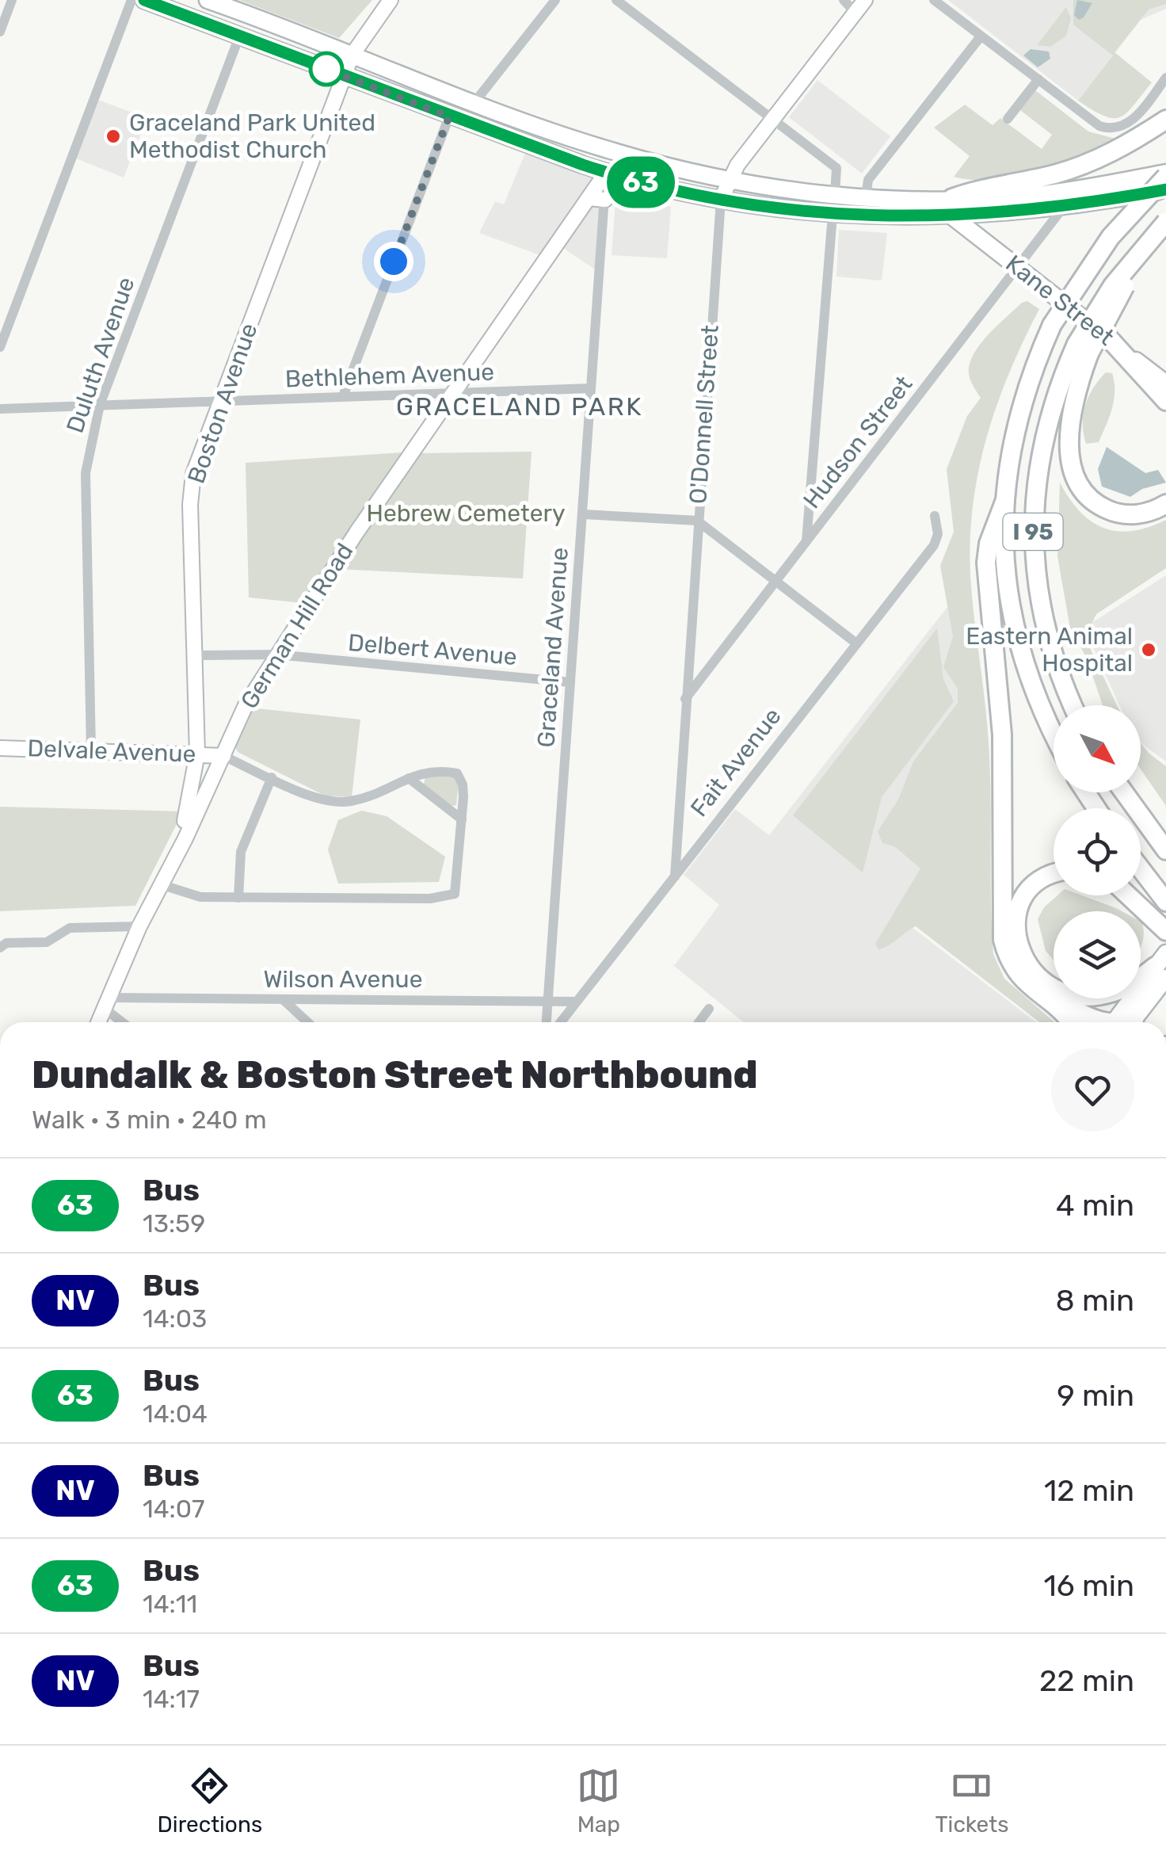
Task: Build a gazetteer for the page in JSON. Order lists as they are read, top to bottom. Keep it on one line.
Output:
{"streets":{"highway":["I 95"],"main road":["Kane Street"],"street":["Duluth Avenue","Bethlehem Avenue","Boston Avenue","O'Donnell Street","Hudson Street","German Hill Road","Graceland Avenue","Delbert Avenue","Delvale Avenue","Fait Avenue","Wilson Avenue"]},"crossings":[["Kane Street","Hudson Street"],["Duluth Avenue","Bethlehem Avenue"],["Duluth Avenue","Delvale Avenue"],["Bethlehem Avenue","Boston Avenue"],["Bethlehem Avenue","German Hill Road"],["Bethlehem Avenue","Graceland Avenue"],["Boston Avenue","German Hill Road"],["Boston Avenue","Delbert Avenue"],["Boston Avenue","Delvale Avenue"],["O'Donnell Street","Hudson Street"],["O'Donnell Street","Fait Avenue"],["German Hill Road","Graceland Avenue"],["German Hill Road","Delbert Avenue"],["German Hill Road","Delvale Avenue"],["German Hill Road","Wilson Avenue"],["Graceland Avenue","Delbert Avenue"],["Graceland Avenue","Wilson Avenue"],["Fait Avenue","Wilson Avenue"]],"districts":["GRACELAND PARK"],"parks":["Hebrew Cemetery"],"places":["Graceland Park United Methodist Church","Eastern Animal Hospital"],"lines":["bus line 63"],"north":"bottom right","page":{"on_map":"63","heading":["Dundalk & Boston Street Northbound","Walk · 3 min · 240 m"],"list":[{"mark":"63","name":"Bus","note":"13:59","value":"4 min"},{"mark":"NV","name":"Bus","note":"14:03","value":"8 min"},{"mark":"63","name":"Bus","note":"14:04","value":"9 min"},{"mark":"NV","name":"Bus","note":"14:07","value":"12 min"},{"mark":"63","name":"Bus","note":"14:11","value":"16 min"},{"mark":"NV","name":"Bus","note":"14:17","value":"22 min"}],"tabs":["Directions","Map","Tickets"]}}
